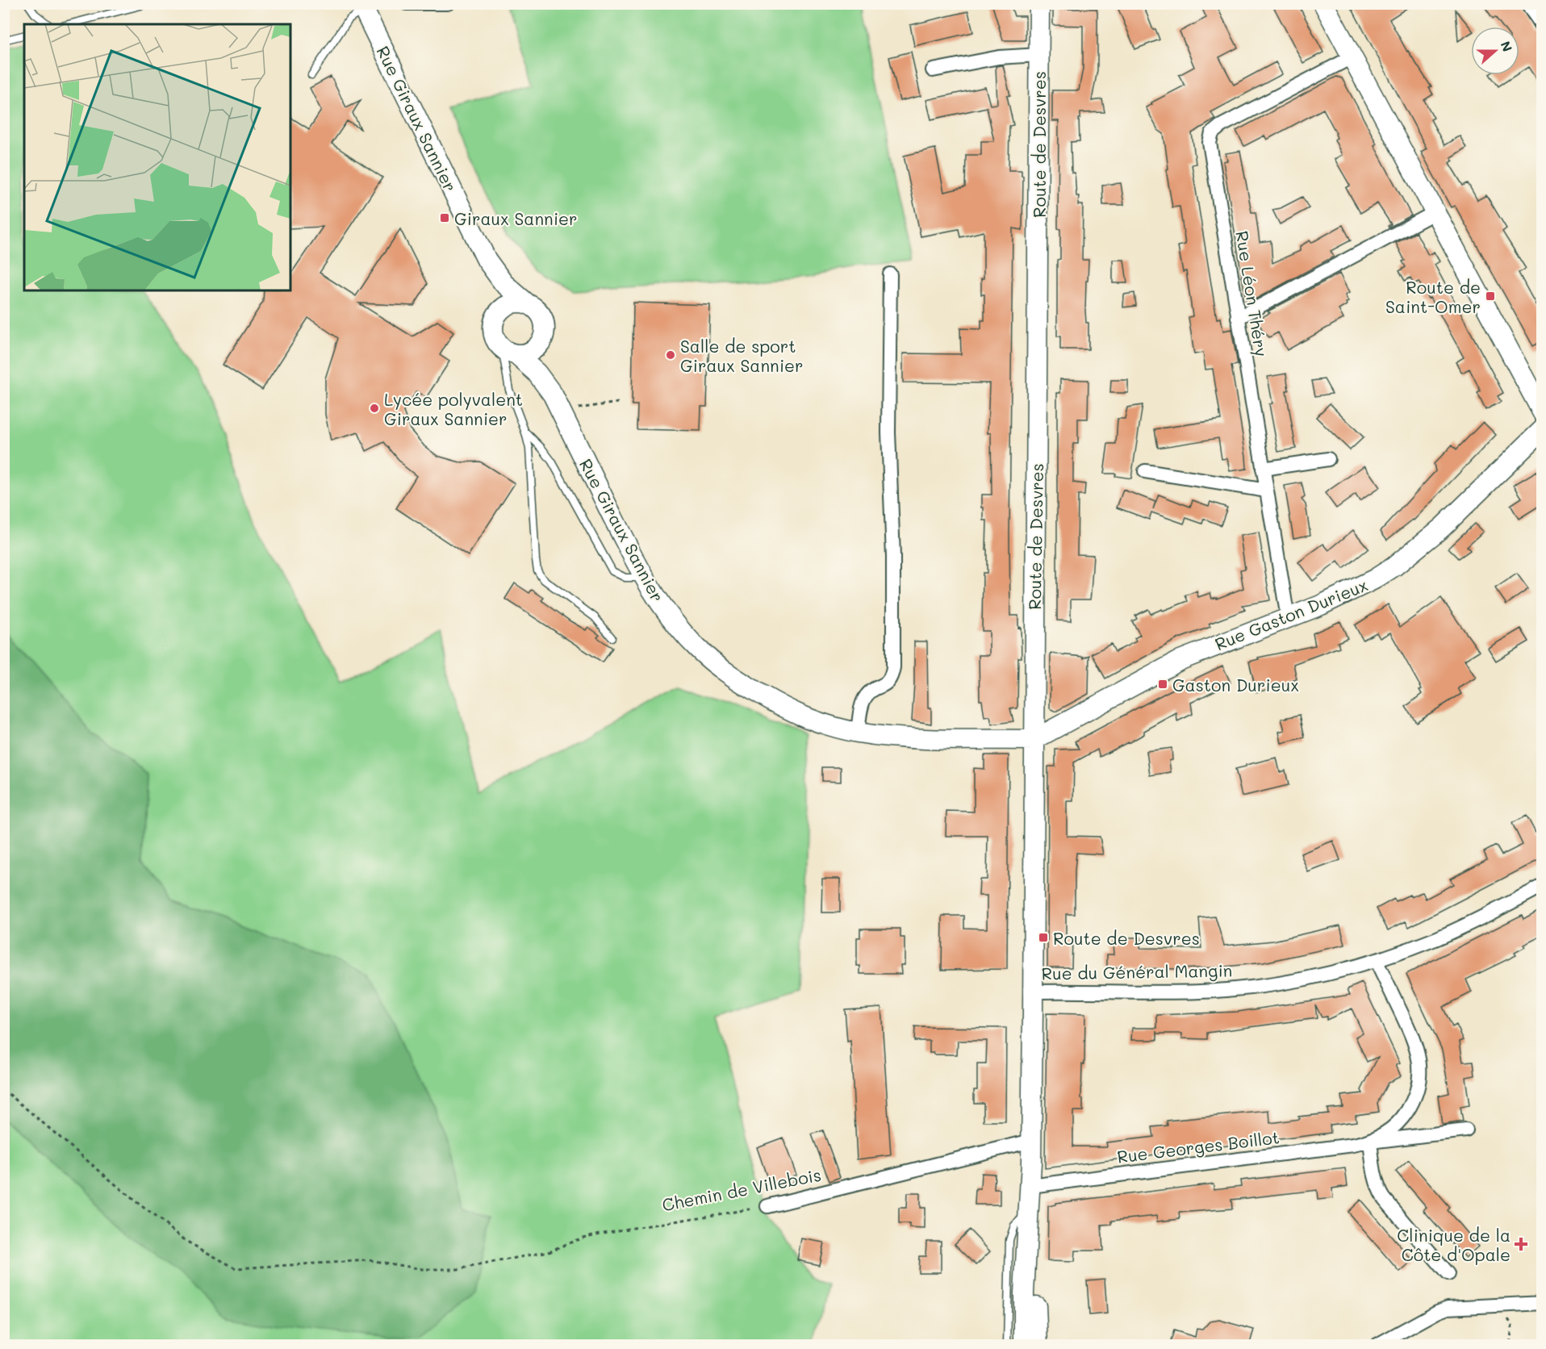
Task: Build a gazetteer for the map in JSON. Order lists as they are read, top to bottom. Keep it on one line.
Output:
{"streets":{"street":["Rue Giraux Sannier","Route de Desvres","Rue Léon Théry","Rue Gaston Durieux","Rue du Général Mangin","Rue Georges Boillot","Chemin de Villebois"]},"crossings":[["Rue Giraux Sannier","Route de Desvres"],["Rue Giraux Sannier","Rue Gaston Durieux"],["Route de Desvres","Rue Gaston Durieux"],["Route de Desvres","Rue du Général Mangin"],["Route de Desvres","Rue Georges Boillot"],["Route de Desvres","Chemin de Villebois"],["Rue Léon Théry","Rue Gaston Durieux"],["Rue du Général Mangin","Rue Georges Boillot"]],"places":{"transit":["Giraux Sannier","Route de Saint-Omer","Gaston Durieux","Route de Desvres"],"other":["Salle de sport Giraux Sannier","Lycée polyvalent Giraux Sannier"],"health":["Clinique de la Côte d'Opale"]},"north":"right"}
